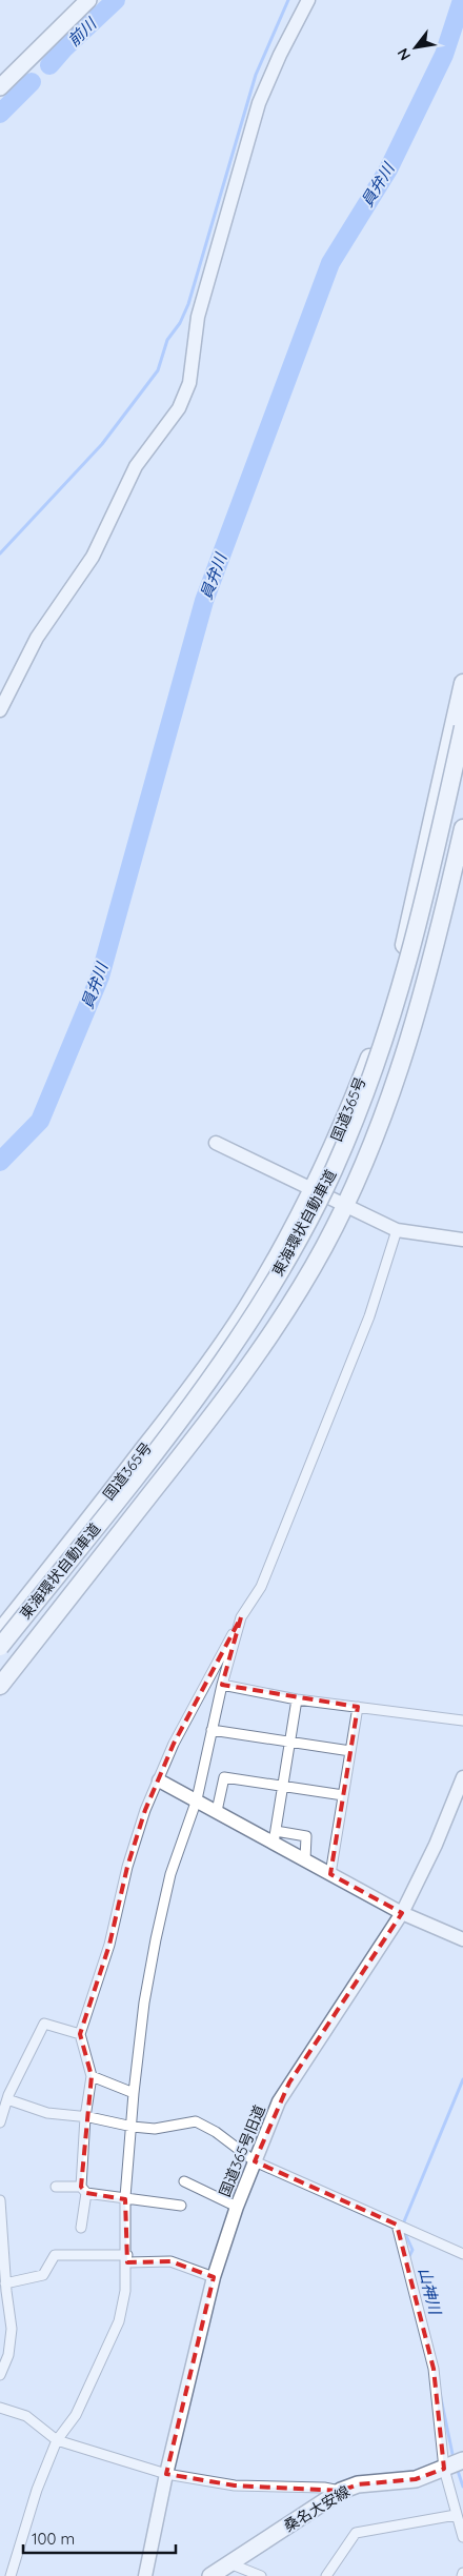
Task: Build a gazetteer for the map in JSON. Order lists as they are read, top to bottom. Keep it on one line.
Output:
{"streets":{"highway":["国道365号","東海環状自動車道"],"main road":["桑名大安線"],"street":["国道365号旧道"]},"water":["前川","員弁川","山神川"],"scale_bar":"100 m","north":"bottom left"}
